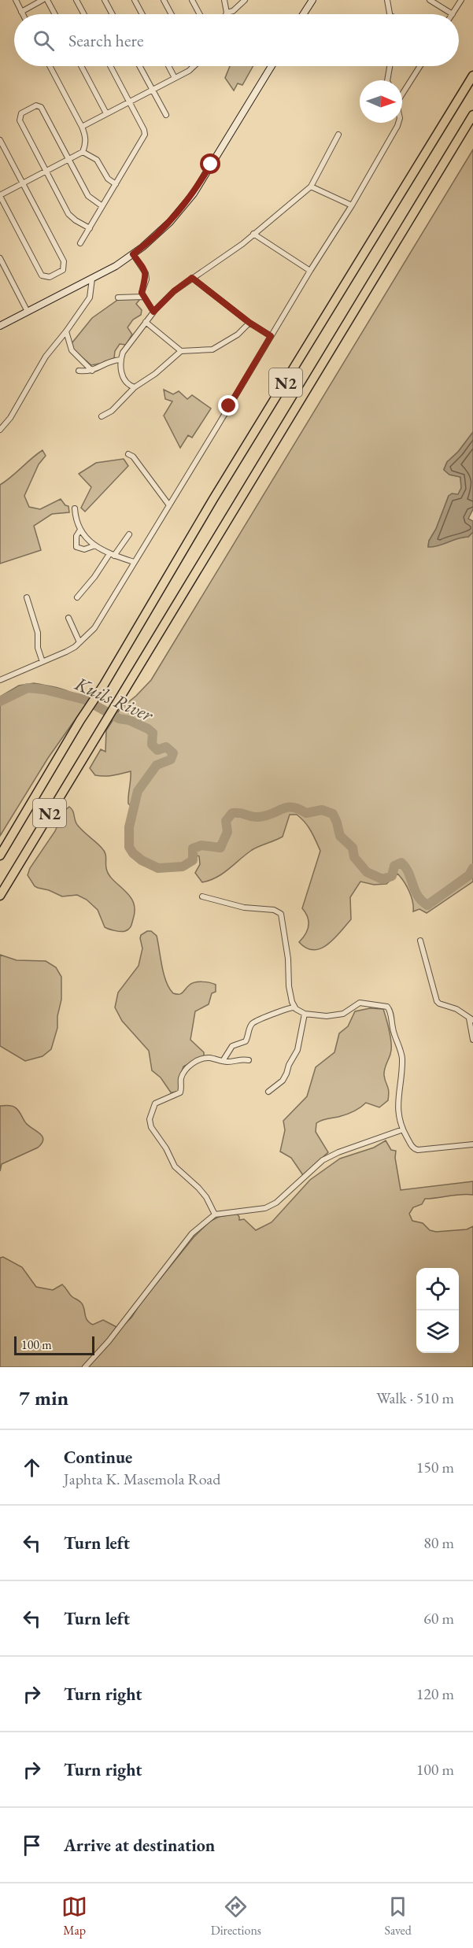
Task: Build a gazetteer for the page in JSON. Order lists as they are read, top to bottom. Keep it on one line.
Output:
{"streets":{"highway":["N2"]},"water":["Kuils River"],"scale_bar":"100 m","north":"right","page":{"search":"Search here","scale":"100 m","heading":["7 min","Walk · 510 m"],"list":[["Continue","Japhta K. Masemola Road","150 m"],["Turn left","80 m"],["Turn left","60 m"],["Turn right","120 m"],["Turn right","100 m"],"Arrive at destination"],"nav":["Map","Directions","Saved"]}}
